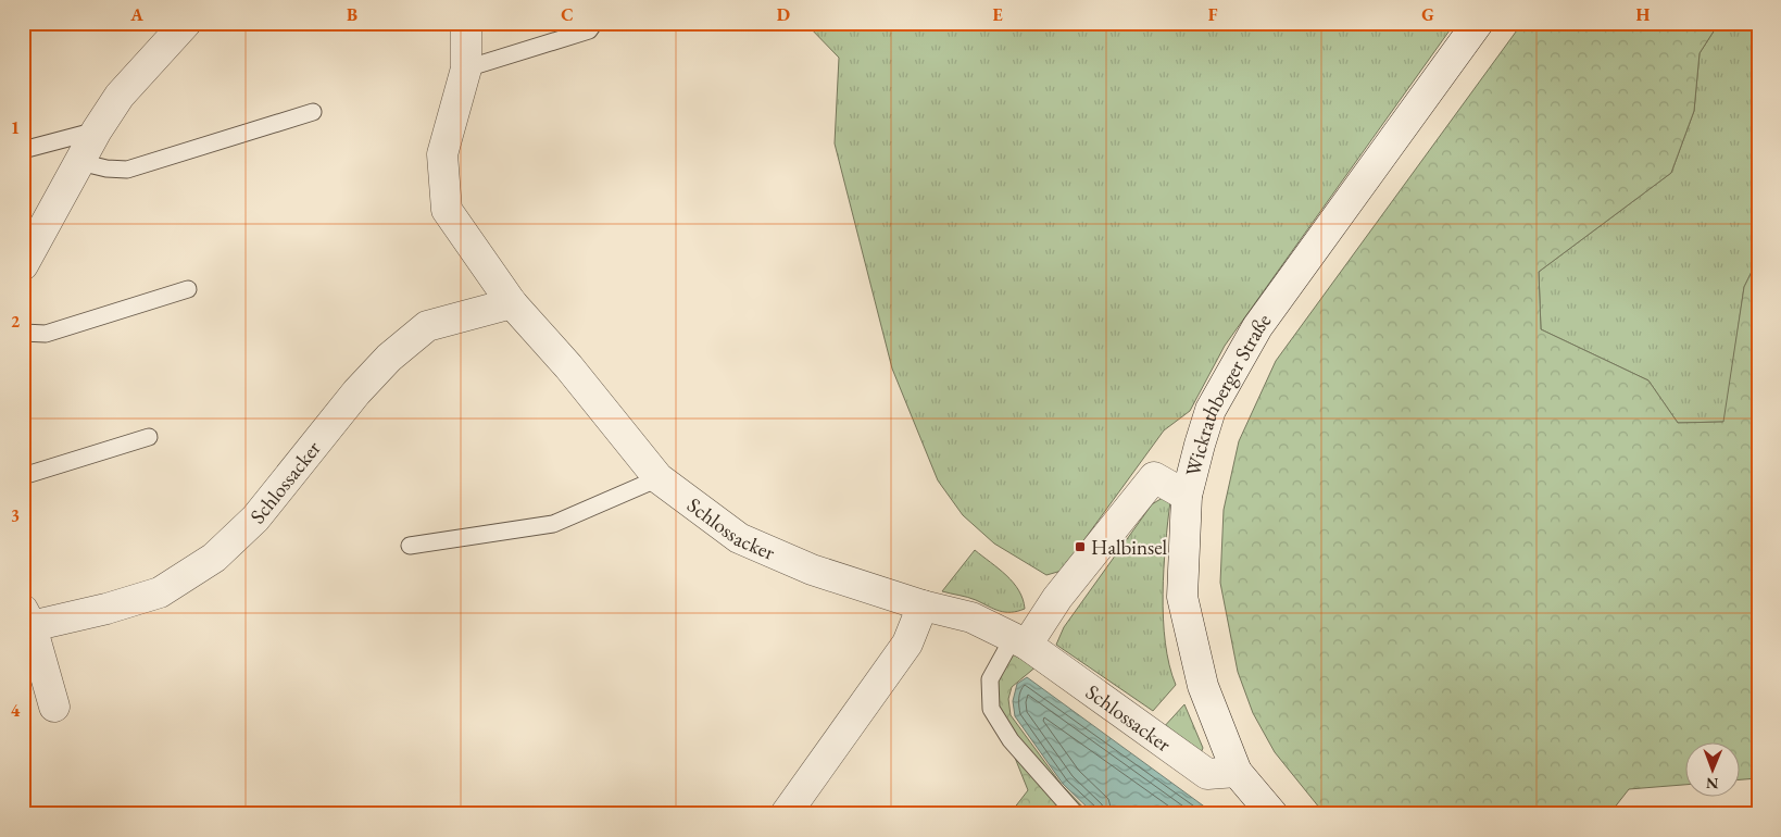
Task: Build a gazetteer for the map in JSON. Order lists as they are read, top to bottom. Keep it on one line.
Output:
{"streets":{"street":["Wickrathberger Straße","Schlossacker"]},"crossings":[["Wickrathberger Straße","Schlossacker"]],"places":{"transit":["Halbinsel"]},"north":"bottom","grid":{"columns":["A","B","C","D","E","F","G","H"],"rows":["1","2","3","4"]}}
